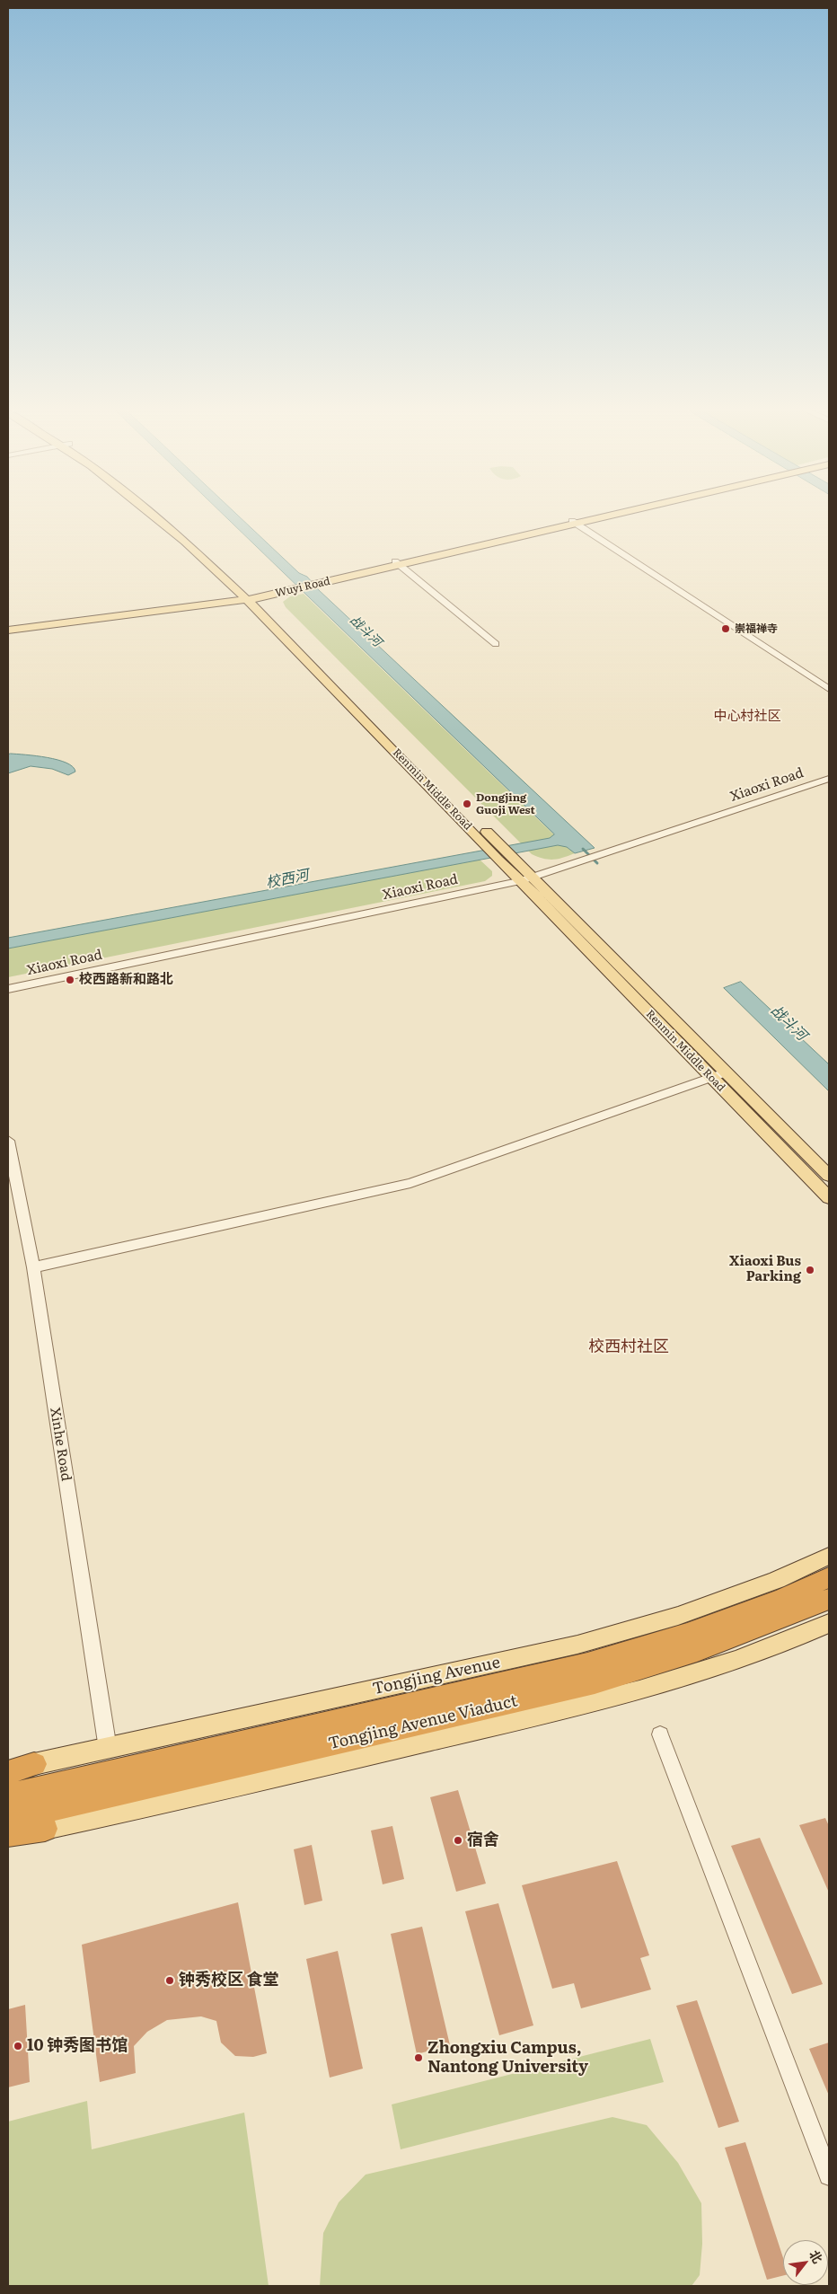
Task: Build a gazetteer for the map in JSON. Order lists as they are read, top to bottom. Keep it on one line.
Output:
{"streets":{"highway":["Tongjing Avenue Viaduct"],"main road":["Wuyi Road","Renmin Middle Road","Tongjing Avenue"],"street":["Xiaoxi Road","Xinhe Road"]},"crossings":[["Wuyi Road","Renmin Middle Road"],["Xiaoxi Road","Renmin Middle Road"],["Xinhe Road","Tongjing Avenue"]],"districts":["中心村社区","校西村社区"],"water":["战斗河","校西河"],"places":["崇福禅寺","Dongjing Guoji West","校西路新和路北","Xiaoxi Bus Parking","宿舍","钟秀校区 食堂","10 钟秀图书馆","Zhongxiu Campus, Nantong University"],"north":"top right"}
